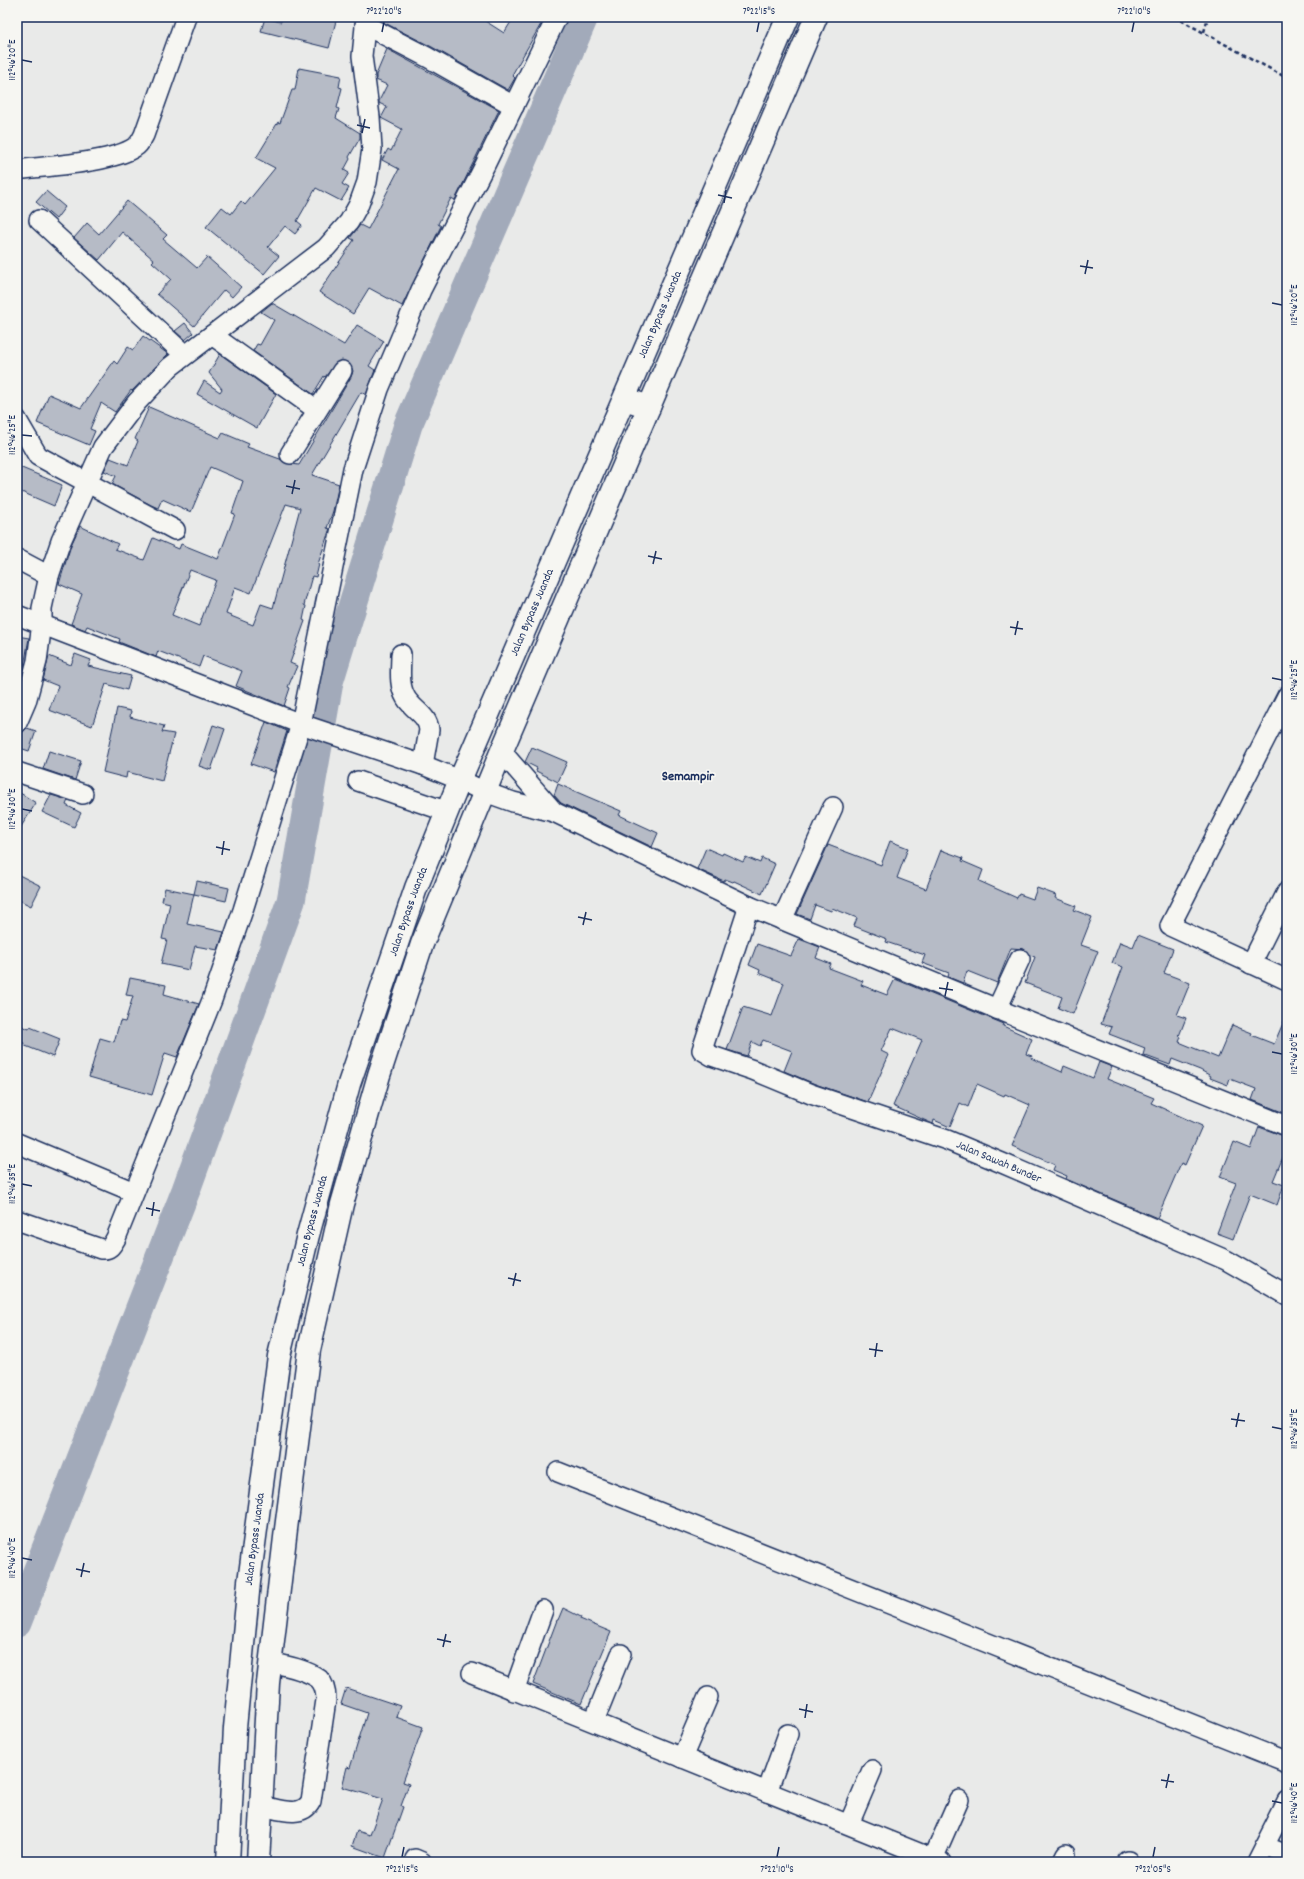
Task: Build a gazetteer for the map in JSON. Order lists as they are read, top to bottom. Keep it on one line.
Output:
{"streets":{"main road":["Jalan Bypass Juanda"],"street":["Jalan Sawah Bunder"]},"districts":["Semampir"],"coordinates":["7°22'20\"S","7°22'15\"S","7°22'10\"S","112°46'20\"E","112°46'25\"E","112°46'30\"E","112°46'35\"E","112°46'40\"E","7°22'05\"S"]}
